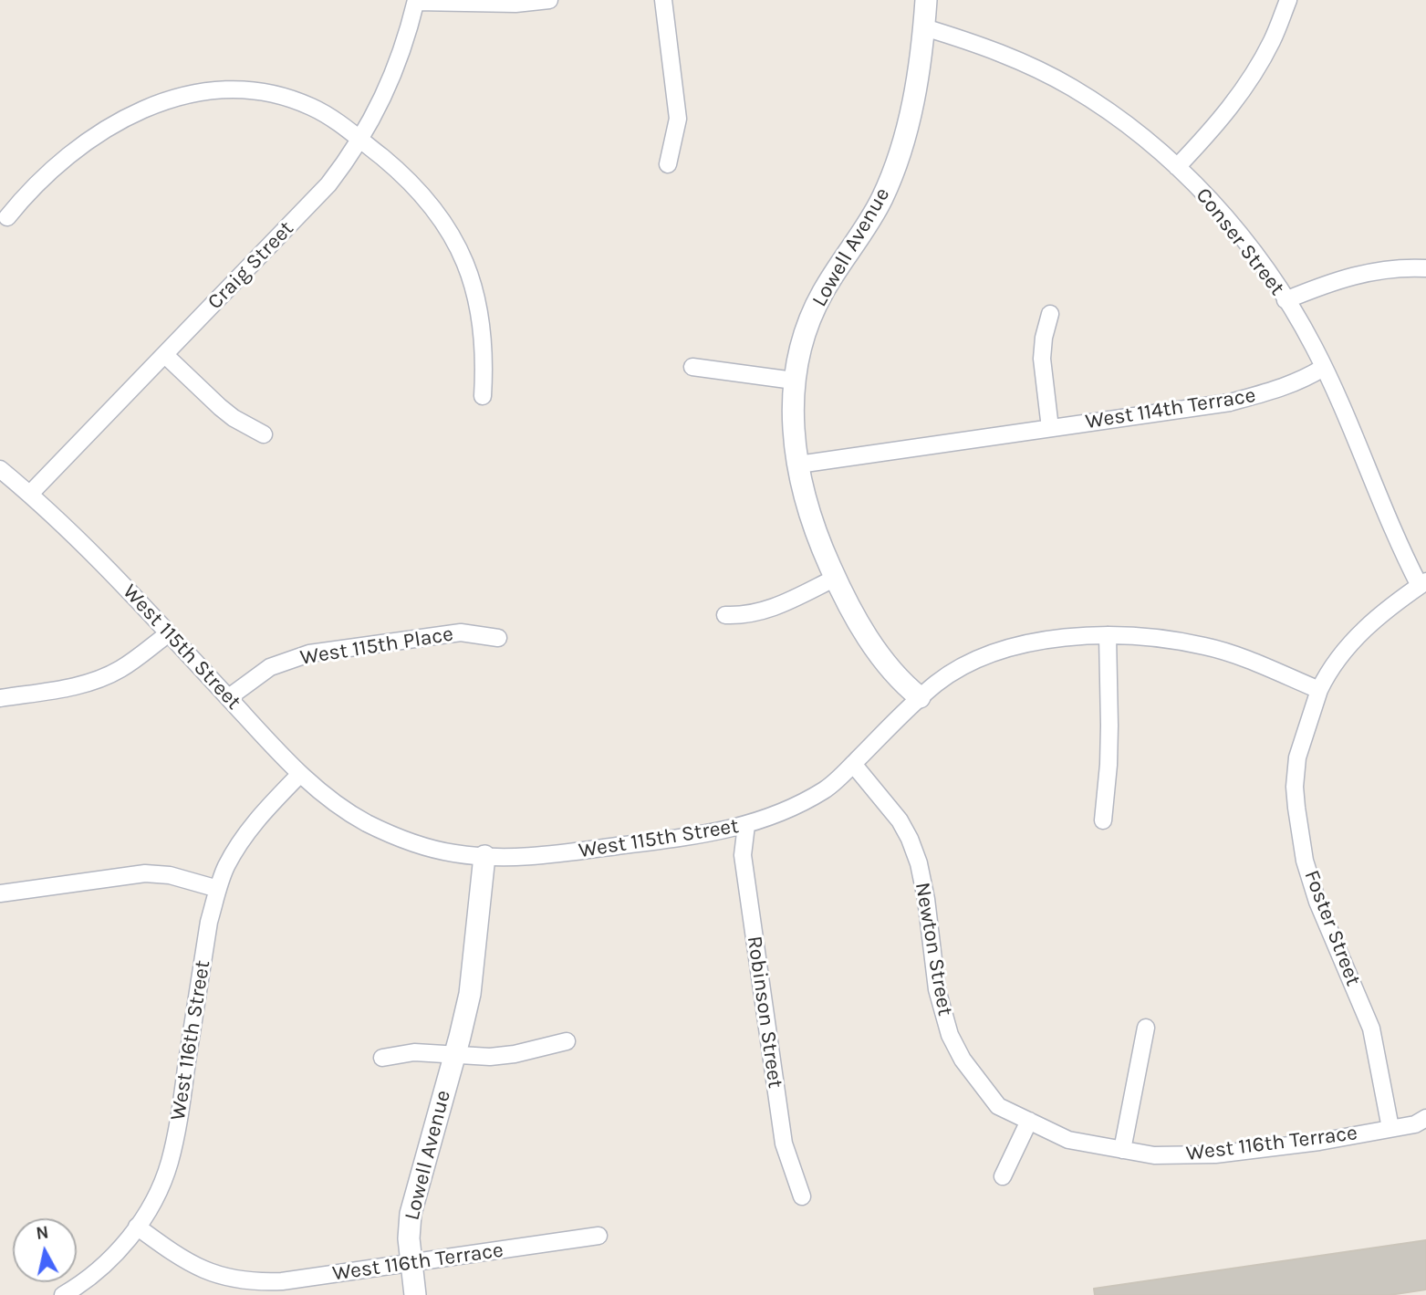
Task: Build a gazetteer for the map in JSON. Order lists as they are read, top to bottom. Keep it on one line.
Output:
{"streets":{"street":["Conser Street","Lowell Avenue","Craig Street","West 114th Terrace","West 115th Place","West 115th Street","Foster Street","Newton Street","Robinson Street","West 116th Street","West 116th Terrace"]},"crossings":[["Conser Street","Lowell Avenue"],["Conser Street","West 114th Terrace"],["Lowell Avenue","West 114th Terrace"],["Lowell Avenue","West 115th Street"],["Lowell Avenue","West 116th Terrace"],["Craig Street","West 115th Street"],["West 115th Place","West 115th Street"],["West 115th Street","Foster Street"],["West 115th Street","Newton Street"],["West 115th Street","Robinson Street"],["West 115th Street","West 116th Street"],["Foster Street","West 116th Terrace"],["Newton Street","West 116th Terrace"],["West 116th Street","West 116th Terrace"]],"north":"top"}
